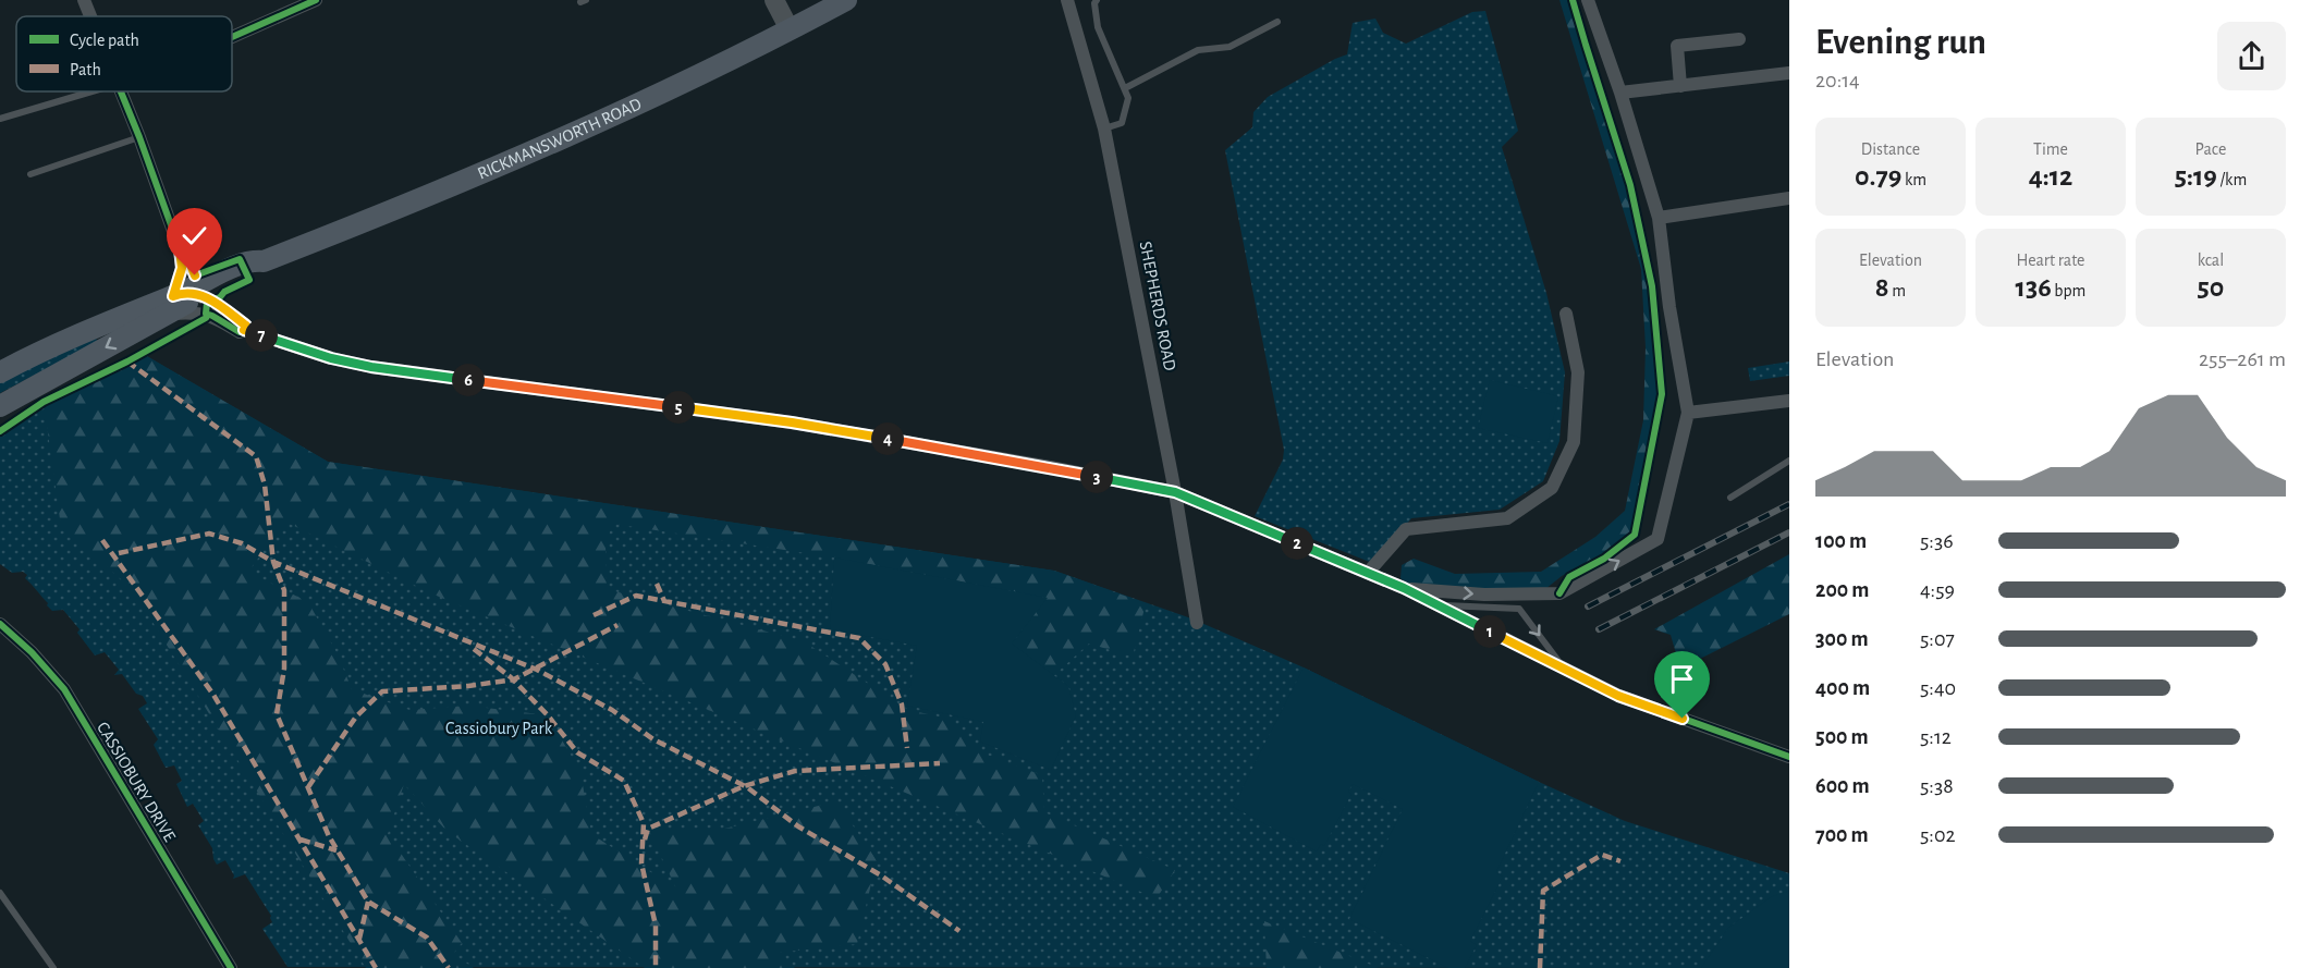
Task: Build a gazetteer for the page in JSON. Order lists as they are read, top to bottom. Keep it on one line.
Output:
{"streets":{"main road":["RICKMANSWORTH ROAD"],"street":["SHEPHERDS ROAD","CASSIOBURY DRIVE"]},"parks":["Cassiobury Park"],"legend":["Cycle path","Path"],"page":{"heading":["Evening run","20:14"],"stats":[["Distance","0.79 km"],["Time","4:12"],["Pace","5:19 /km"],["Elevation","8 m"],["Heart rate","136 bpm"],["kcal","50"]],"pins":["7","6","5","4","3","2","1"],"chart":["Elevation","255–261 m"],"list":[{"name":"100 m","note":"5:36"},{"name":"200 m","note":"4:59"},{"name":"300 m","note":"5:07"},{"name":"400 m","note":"5:40"},{"name":"500 m","note":"5:12"},{"name":"600 m","note":"5:38"},{"name":"700 m","note":"5:02"}]}}
